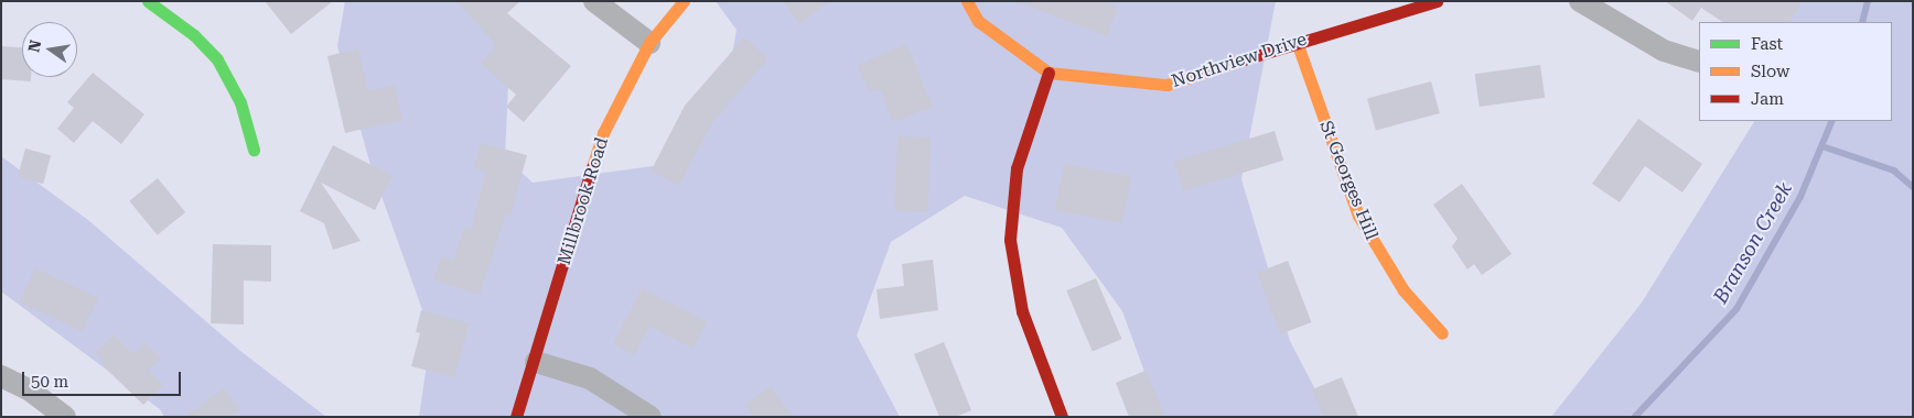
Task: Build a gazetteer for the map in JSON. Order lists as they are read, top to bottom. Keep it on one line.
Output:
{"streets":{"street":["Northview Drive","St Georges Hill","Millbrook Road"]},"crossings":[["Northview Drive","St Georges Hill"]],"water":["Branson Creek"],"legend":["Fast","Slow","Jam"],"scale_bar":"50 m","north":"left"}
